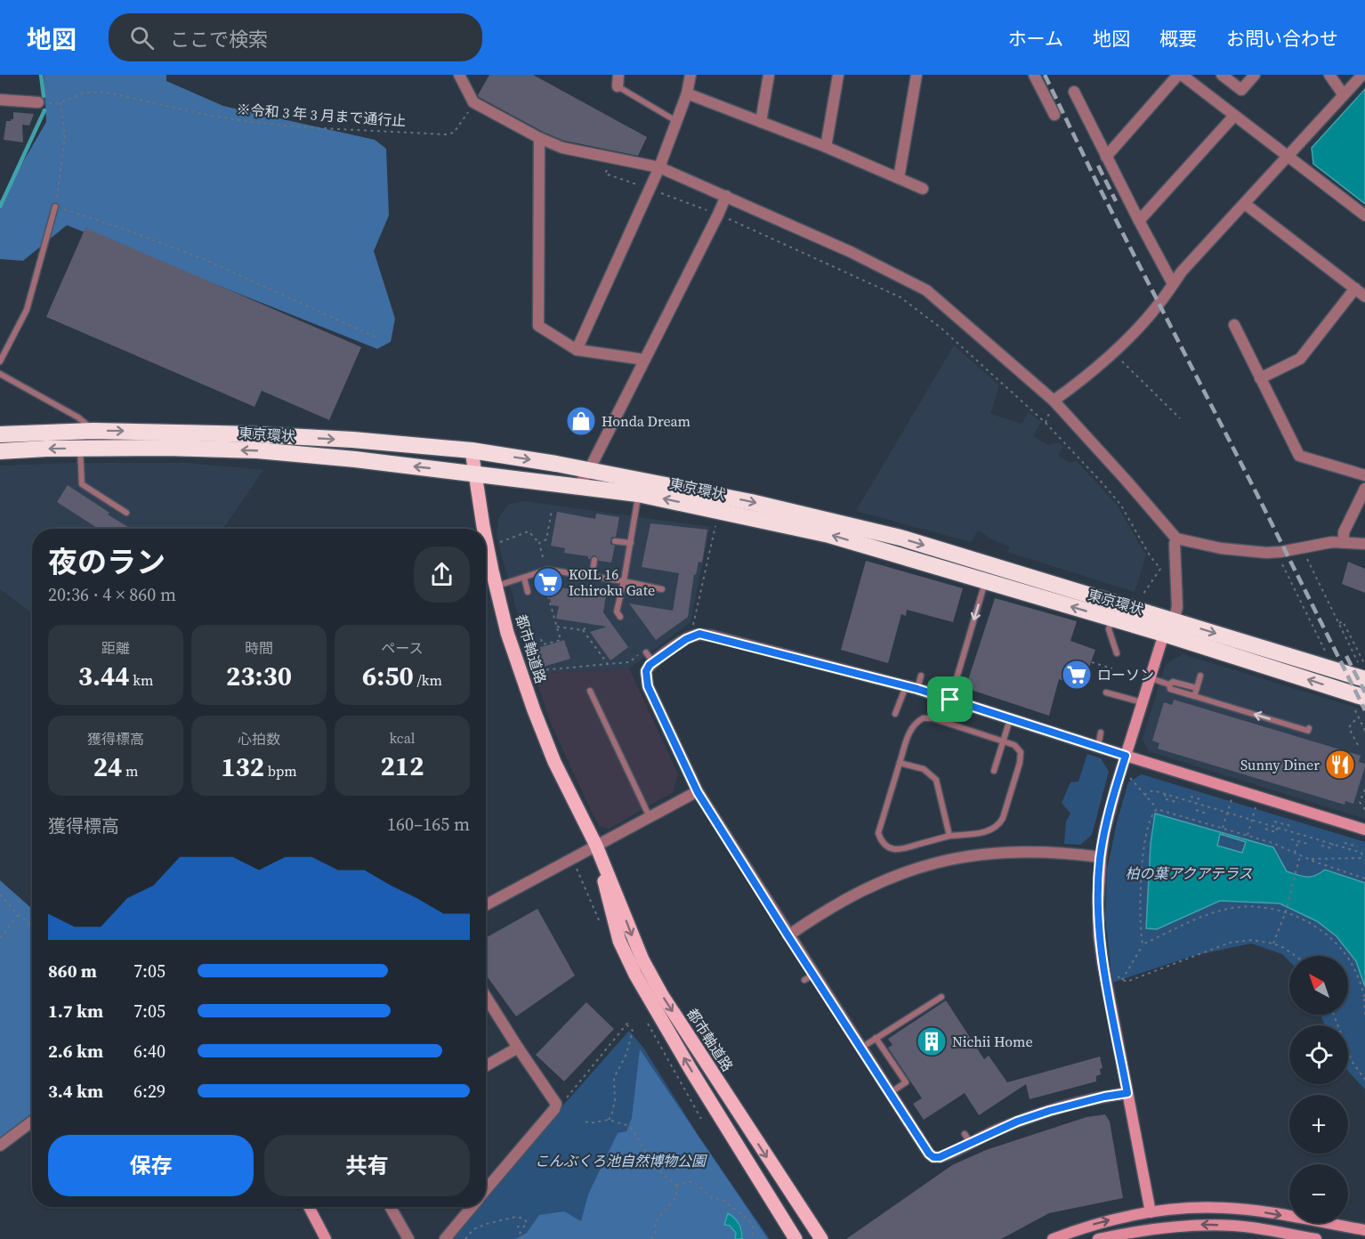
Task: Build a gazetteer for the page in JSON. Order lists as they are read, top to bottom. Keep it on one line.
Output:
{"streets":{"highway":["東京環状"],"main road":["都市軸道路"],"path":["※令和 3 年 3 月まで通行止"]},"crossings":[["東京環状","都市軸道路"]],"parks":["柏の葉アクアテラス","こんぶくろ池自然博物公園"],"places":{"shop":["Honda Dream"],"supermarket":["KOIL 16 Ichiroku Gate","ローソン"],"restaurant":["Sunny Diner"],"building":["Nichii Home"]},"north":"top left","page":{"header":"地図","search":"ここで検索","nav":["ホーム","地図","概要","お問い合わせ"],"heading":["夜のラン","20:36 · 4 × 860 m"],"stats":[["距離","3.44 km"],["時間","23:30"],["ペース","6:50 /km"],["獲得標高","24 m"],["心拍数","132 bpm"],["kcal","212"]],"chart":["獲得標高","160–165 m"],"list":[{"name":"860 m","note":"7:05"},{"name":"1.7 km","note":"7:05"},{"name":"2.6 km","note":"6:40"},{"name":"3.4 km","note":"6:29"}],"map_buttons":["+","−"],"buttons":["保存","共有"]}}
